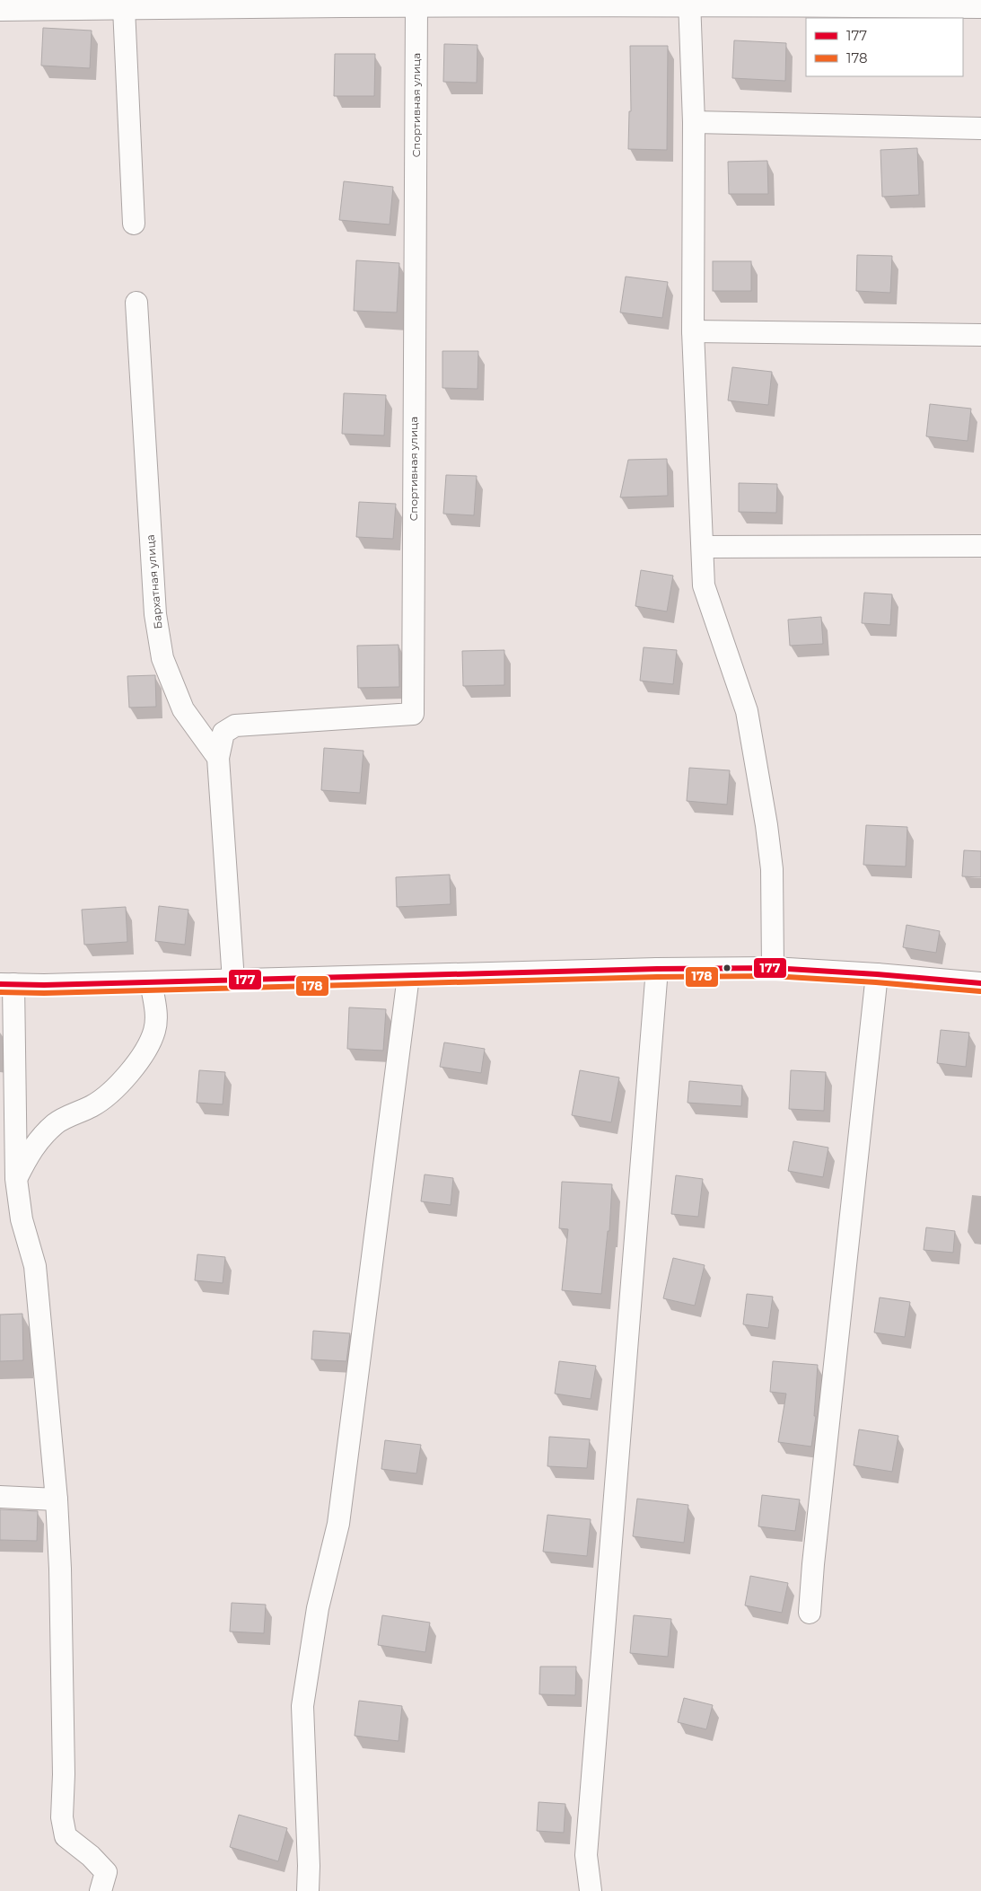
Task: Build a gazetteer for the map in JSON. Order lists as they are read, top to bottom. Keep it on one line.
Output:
{"streets":{"street":["Спортивная улица","Бархатная улица"]},"crossings":[["Спортивная улица","Бархатная улица"]],"lines":["transit line 177","transit line 178"],"legend":["177","178"]}
